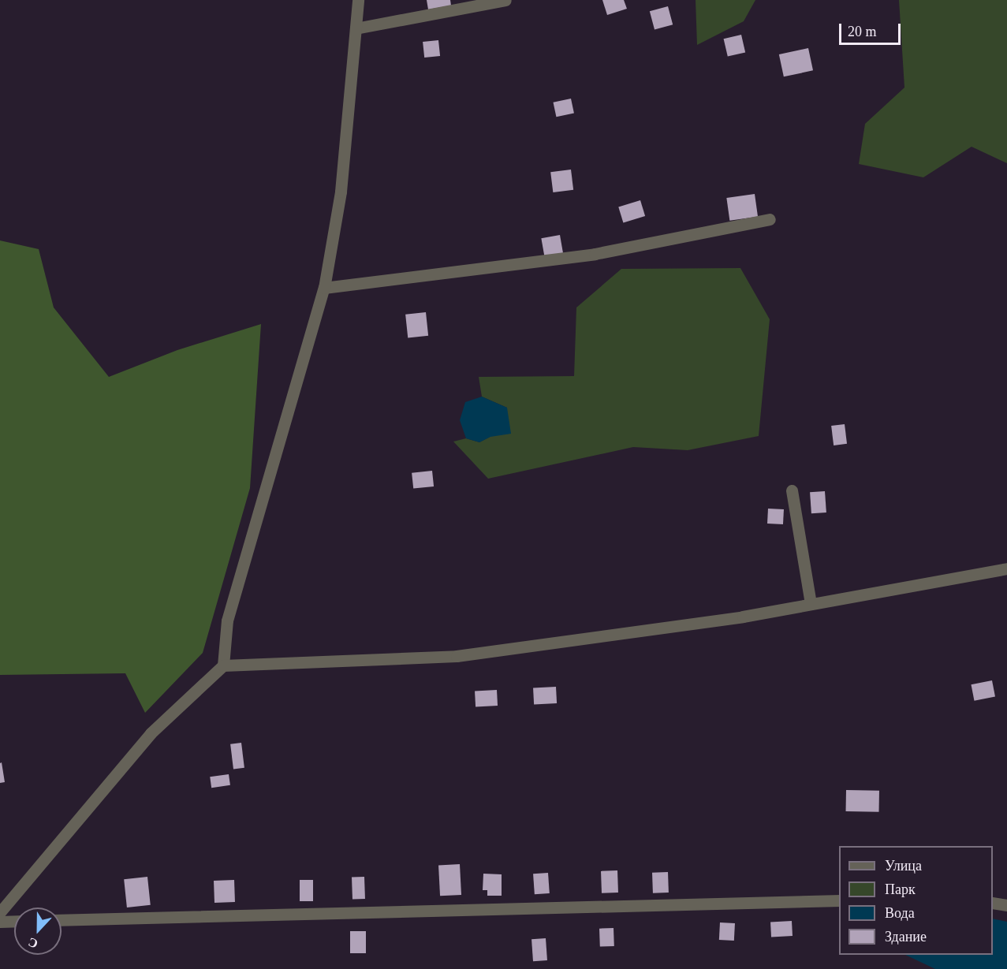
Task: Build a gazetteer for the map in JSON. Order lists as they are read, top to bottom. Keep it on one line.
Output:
{"legend":["Улица","Парк","Вода","Здание"],"scale_bar":"20 m","north":"bottom"}
